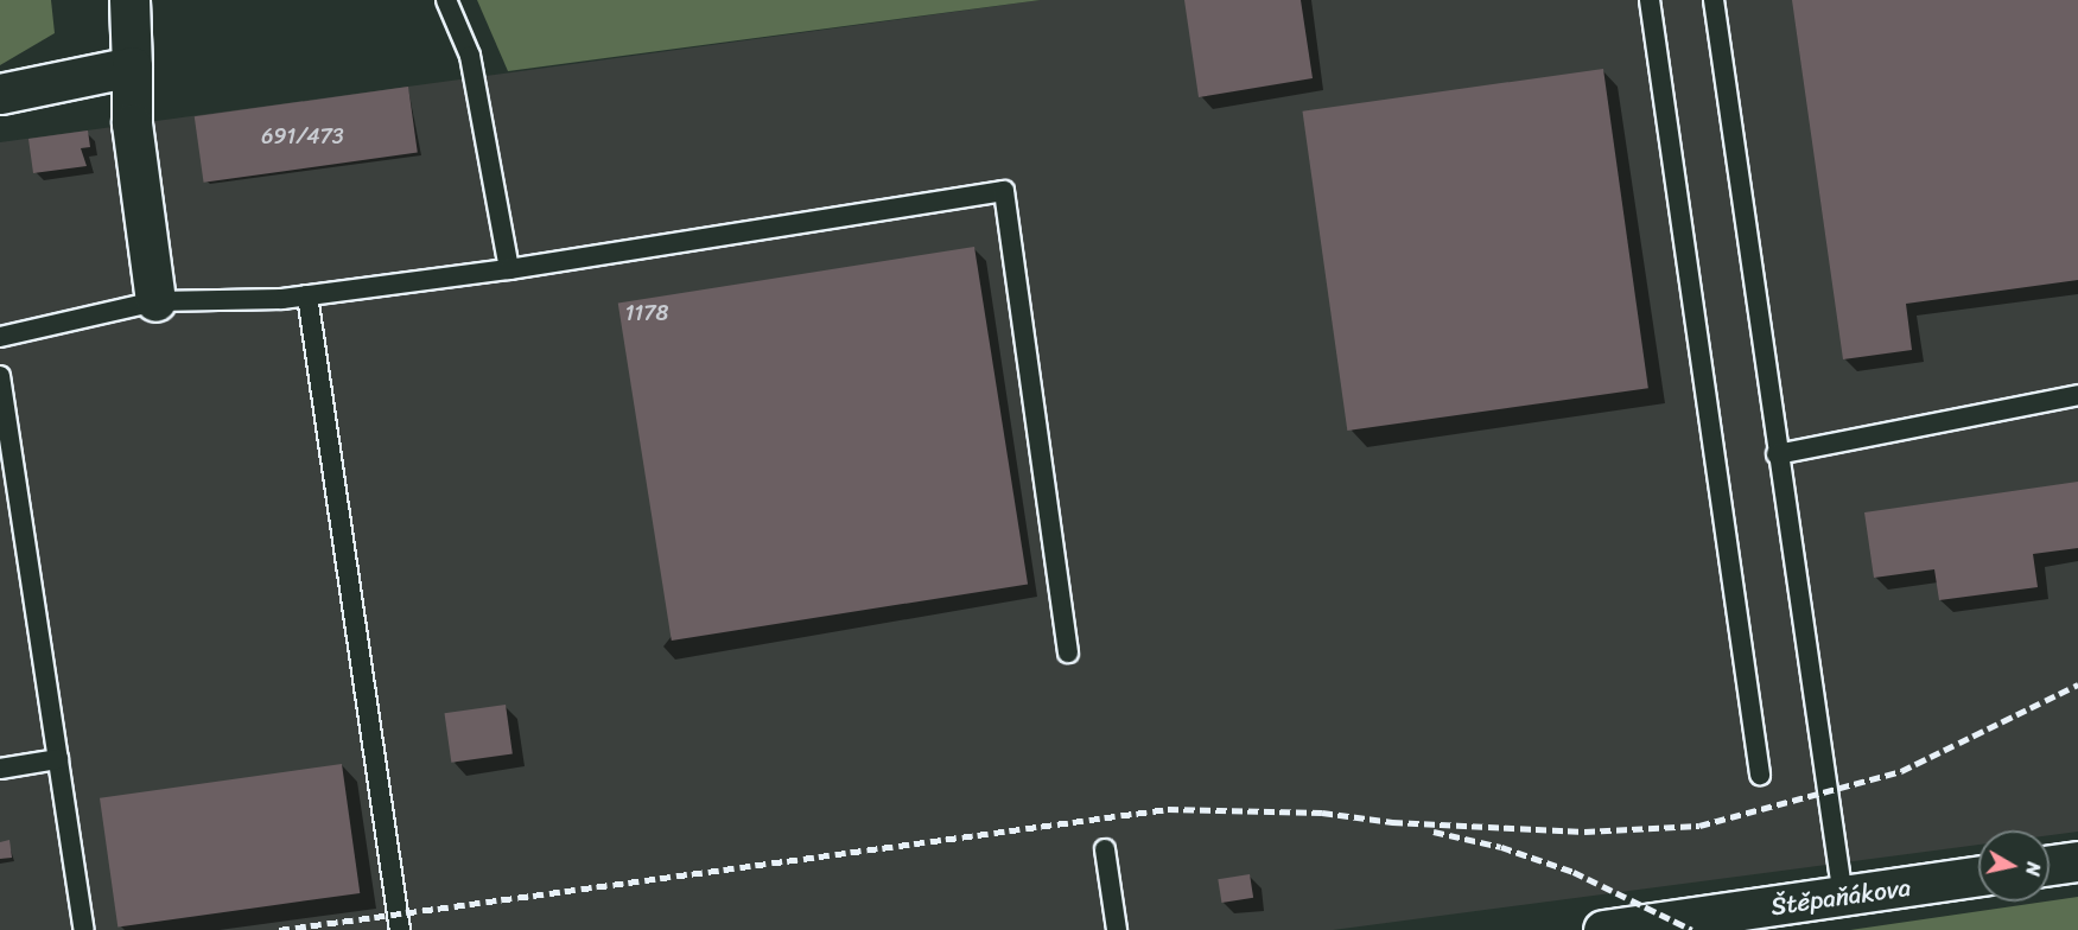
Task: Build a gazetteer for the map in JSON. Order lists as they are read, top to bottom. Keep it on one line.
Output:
{"streets":{"street":["Štěpaňákova"]},"house_numbers":["691/473","1178"],"north":"right"}
